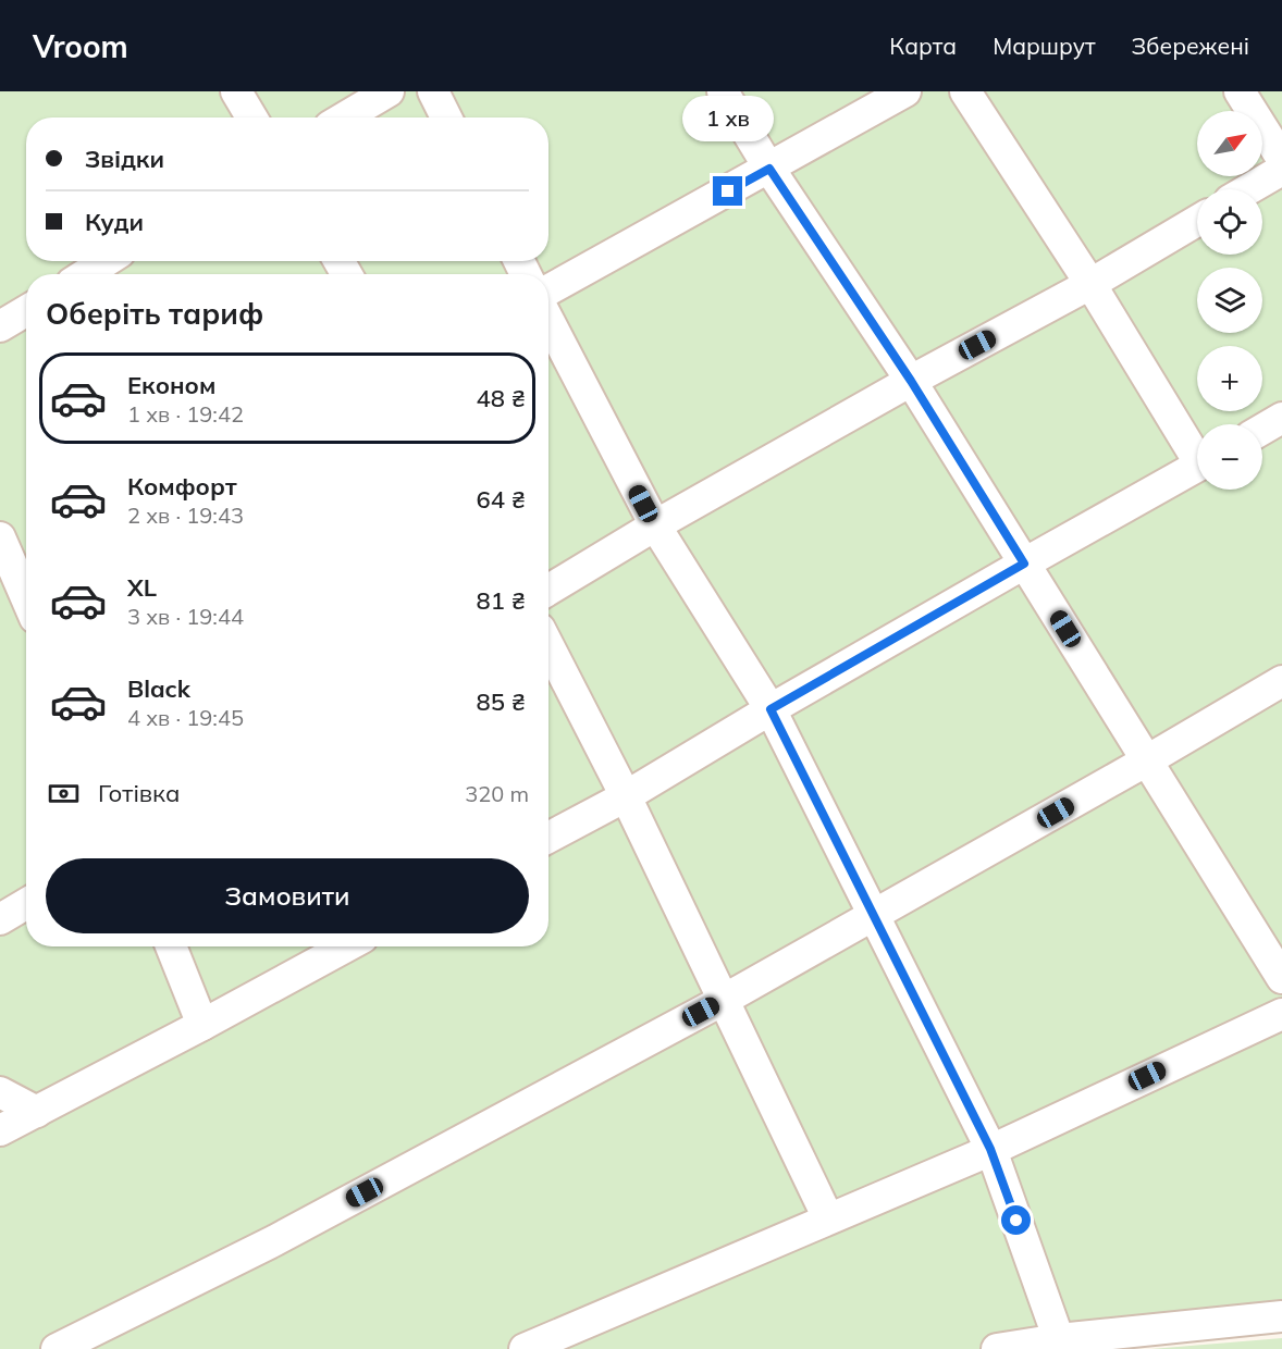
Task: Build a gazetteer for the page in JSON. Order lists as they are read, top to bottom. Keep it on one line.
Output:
{"north":"top right","page":{"header":"Vroom","nav":["Карта","Маршрут","Збережені"],"bubble":"1 хв","map_buttons":["+","−"],"banner":["Звідки","Куди"],"heading":"Оберіть тариф","list":[{"name":"Економ","note":"1 хв · 19:42","value":"48 ₴"},{"name":"Комфорт","note":"2 хв · 19:43","value":"64 ₴"},{"name":"XL","note":"3 хв · 19:44","value":"81 ₴"},{"name":"Black","note":"4 хв · 19:45","value":"85 ₴"}],"pay":["Готівка","320 m"],"buttons":"Замовити"}}
